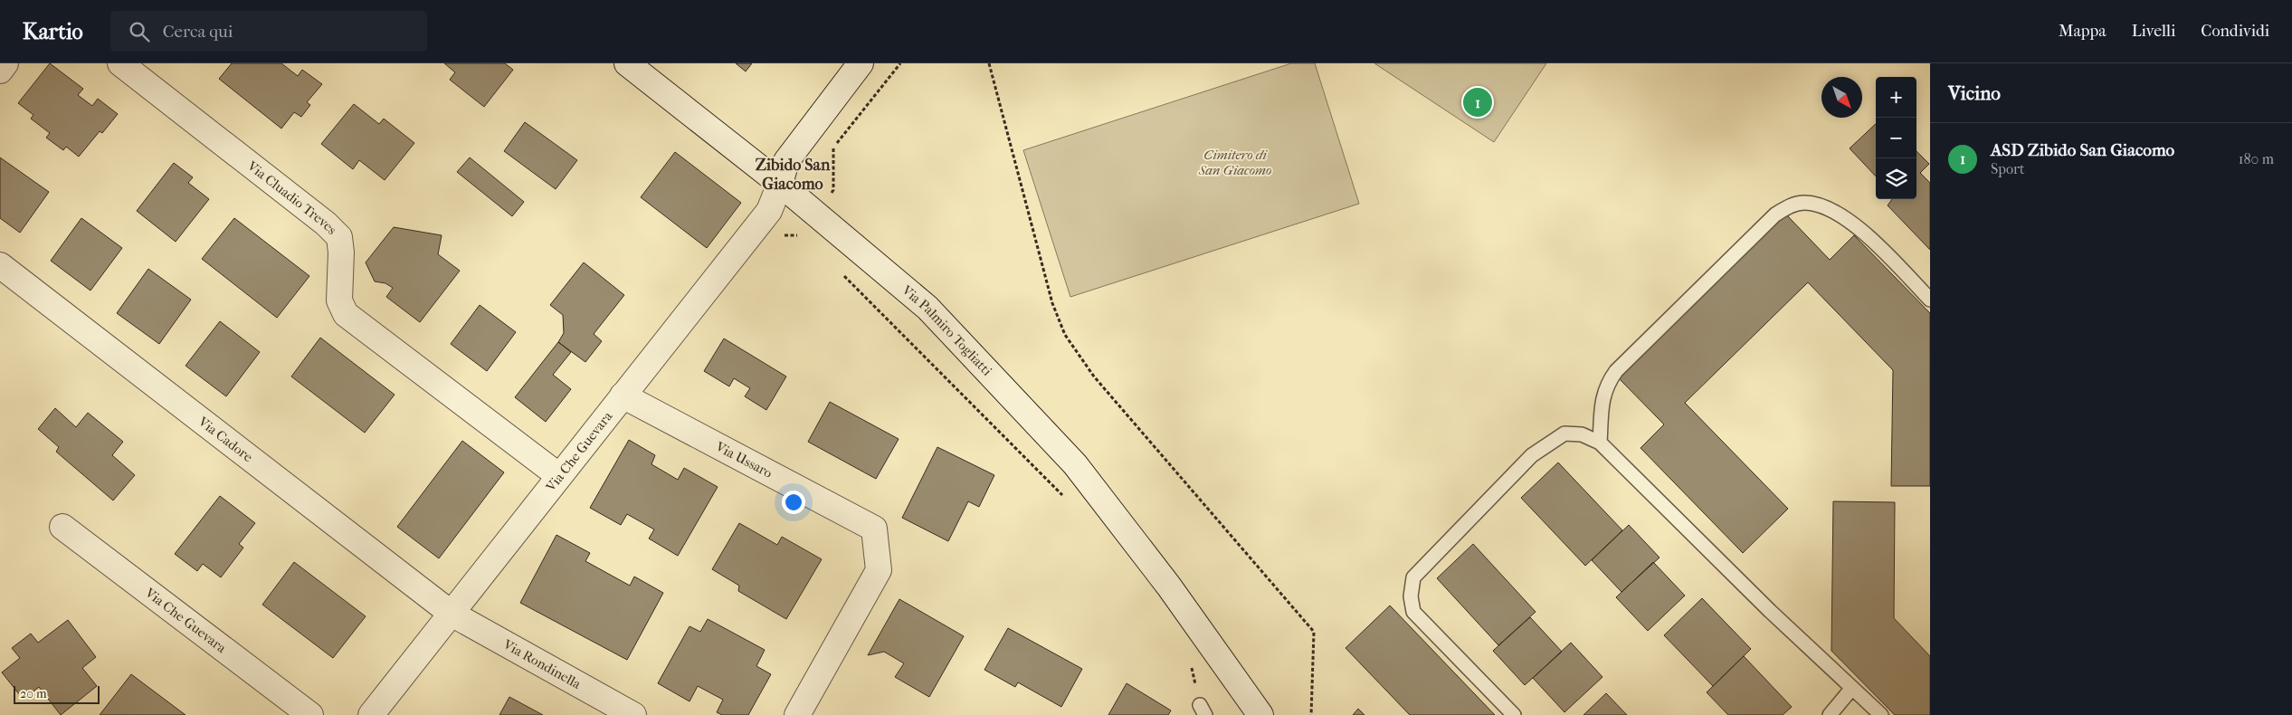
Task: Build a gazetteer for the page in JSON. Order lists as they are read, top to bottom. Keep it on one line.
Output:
{"streets":{"street":["Via Cluadio Treves","Via Palmiro Togliatti","Via Cadore","Via Che Guevara","Via Ussaro","Via Rondinella"]},"crossings":[["Via Cluadio Treves","Via Che Guevara"],["Via Palmiro Togliatti","Via Che Guevara"],["Via Cadore","Via Che Guevara"],["Via Cadore","Via Rondinella"],["Via Che Guevara","Via Ussaro"],["Via Che Guevara","Via Rondinella"]],"districts":["Zibido San Giacomo"],"parks":["Cimitero di San Giacomo"],"scale_bar":"20 m","north":"bottom right","page":{"header":"Kartio","search":"Cerca qui","nav":["Mappa","Livelli","Condividi"],"heading":"Vicino","map_buttons":["+","−"],"pins":"1","list":[{"mark":"1","name":"ASD Zibido San Giacomo","note":"Sport","value":"180 m"}],"scale":"20 m"}}
